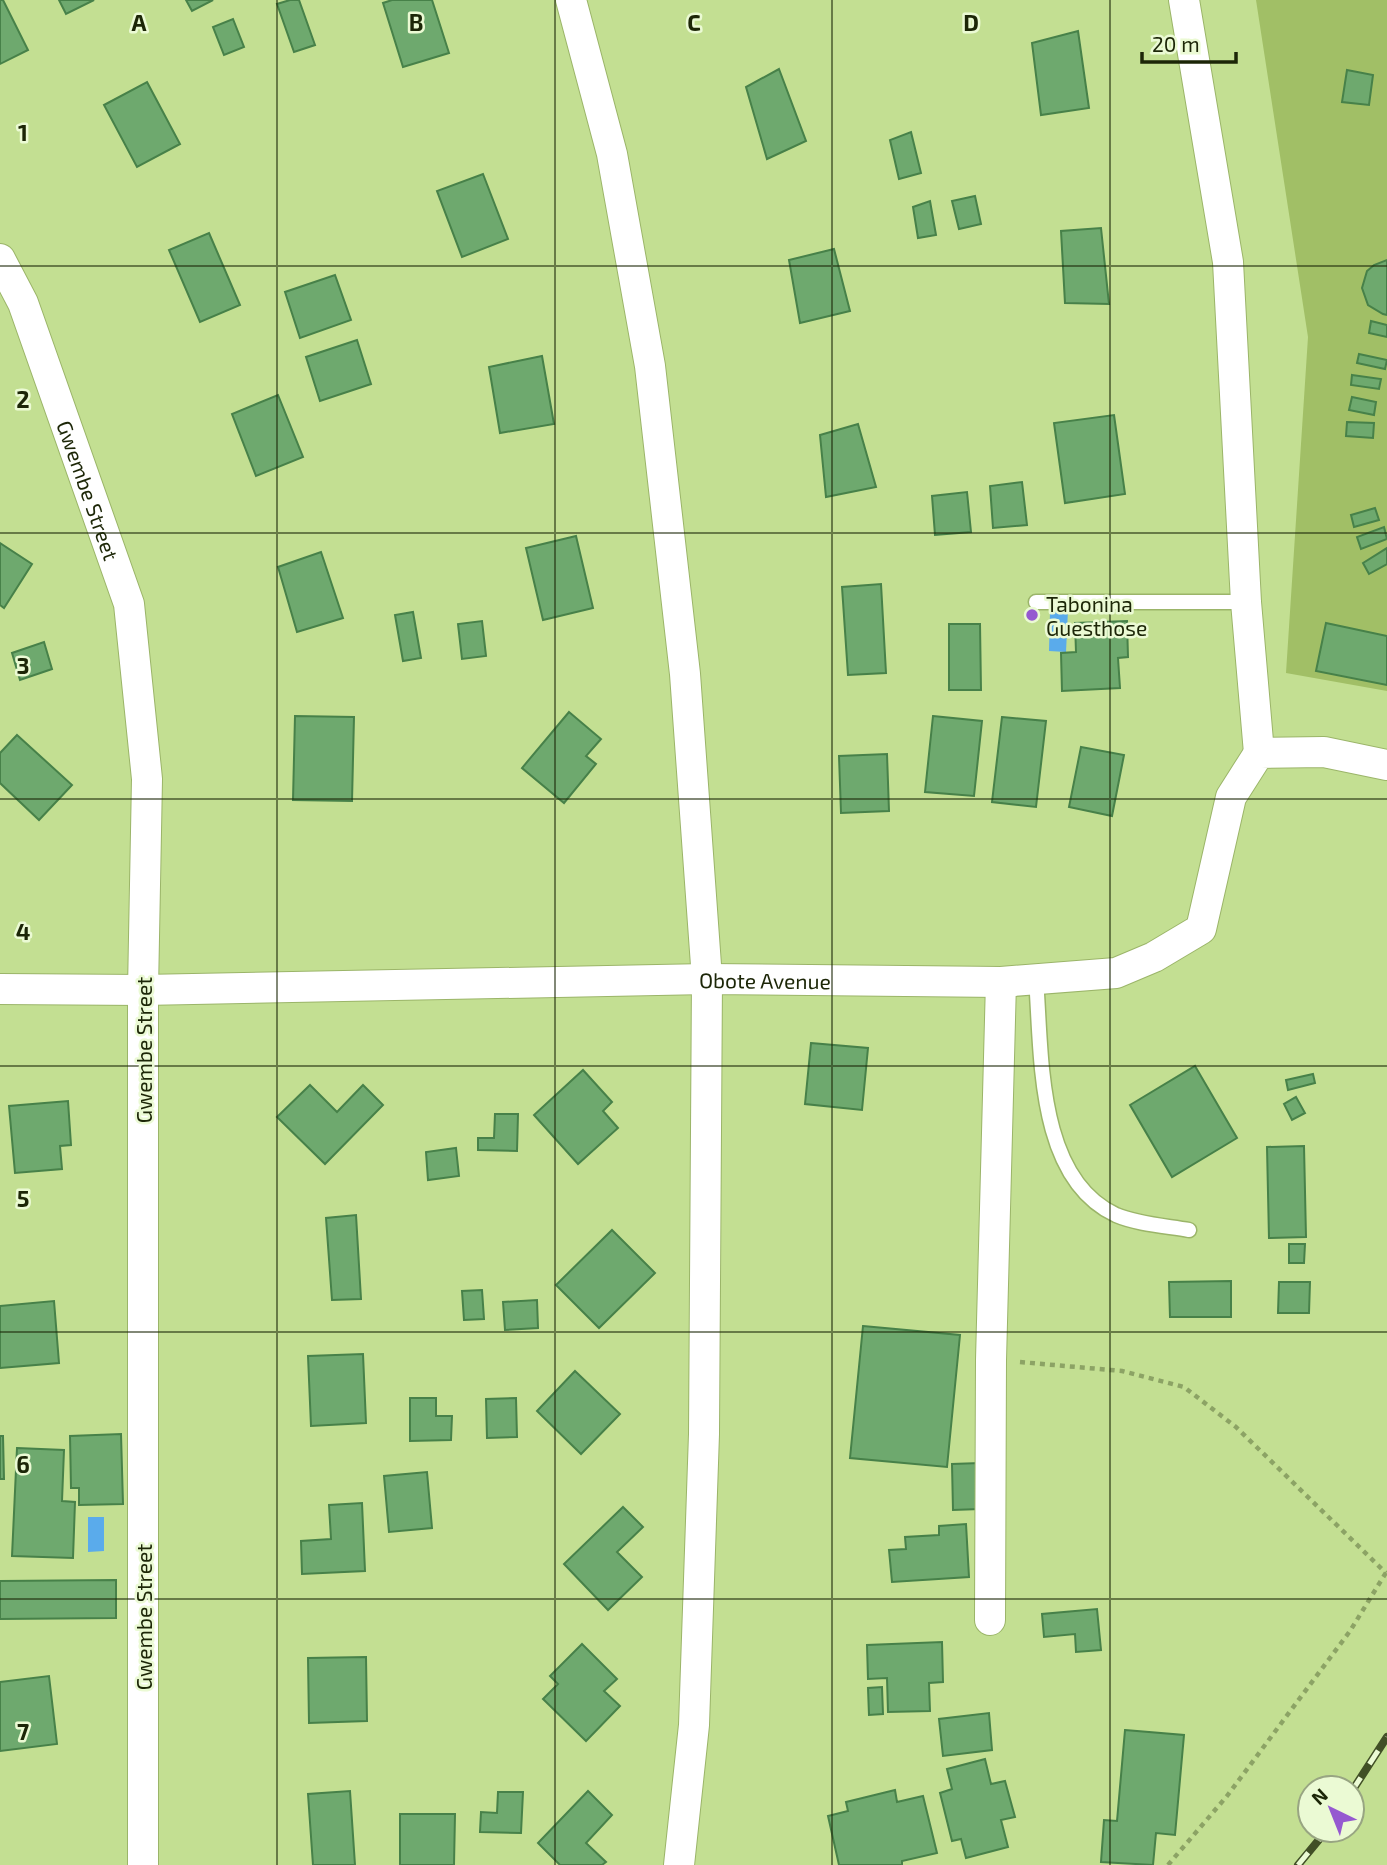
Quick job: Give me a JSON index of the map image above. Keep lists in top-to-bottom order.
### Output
{
  "streets": {
    "street": ["Gwembe Street", "Obote Avenue"]
  },
  "crossings": [
    ["Gwembe Street", "Obote Avenue"]
  ],
  "places": ["Tabonina Guesthose"],
  "scale_bar": "20 m",
  "north": "top left",
  "grid": {
    "columns": [
      "A",
      "B",
      "C",
      "D"
    ],
    "rows": [
      "1",
      "2",
      "3",
      "4",
      "5",
      "6",
      "7"
    ]
  }
}
